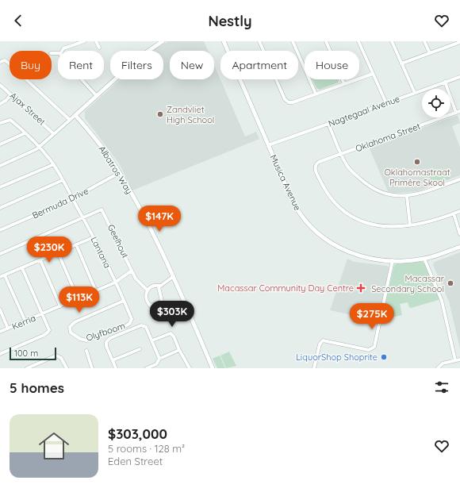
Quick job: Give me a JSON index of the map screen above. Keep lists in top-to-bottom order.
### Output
{
  "streets": {
    "street": [
      "Ajax Street",
      "Nagtegaal Avenue",
      "Oklahoma Street",
      "Albatros Way",
      "Musica Avenue",
      "Bermuda Drive",
      "Geelhout",
      "Lantana",
      "Kerria",
      "Olyfboom"
    ]
  },
  "crossings": [
    ["Nagtegaal Avenue", "Musica Avenue"],
    ["Albatros Way", "Bermuda Drive"],
    ["Bermuda Drive", "Lantana"],
    ["Geelhout", "Lantana"],
    ["Geelhout", "Kerria"],
    ["Lantana", "Kerria"],
    ["Lantana", "Olyfboom"]
  ],
  "places": {
    "other": [
      "Zandvliet High School",
      "Oklahomastraat Primêre Skool",
      "Macassar Secondary School",
      "LiquorShop Shoprite"
    ],
    "health": ["Macassar Community Day Centre"]
  },
  "scale_bar": "100 m",
  "page": {
    "header": "Nestly",
    "chip": [
      "Buy",
      "Rent",
      "Filters",
      "New",
      "Apartment",
      "House"
    ],
    "price": [
      "$147K",
      "$230K",
      "$113K",
      "$303K",
      "$275K"
    ],
    "scale": "100 m",
    "heading": "5 homes",
    "list": [
      {
        "name": "$303,000",
        "note": "5 rooms · 128 m² · Eden Street"
      }
    ]
  }
}
